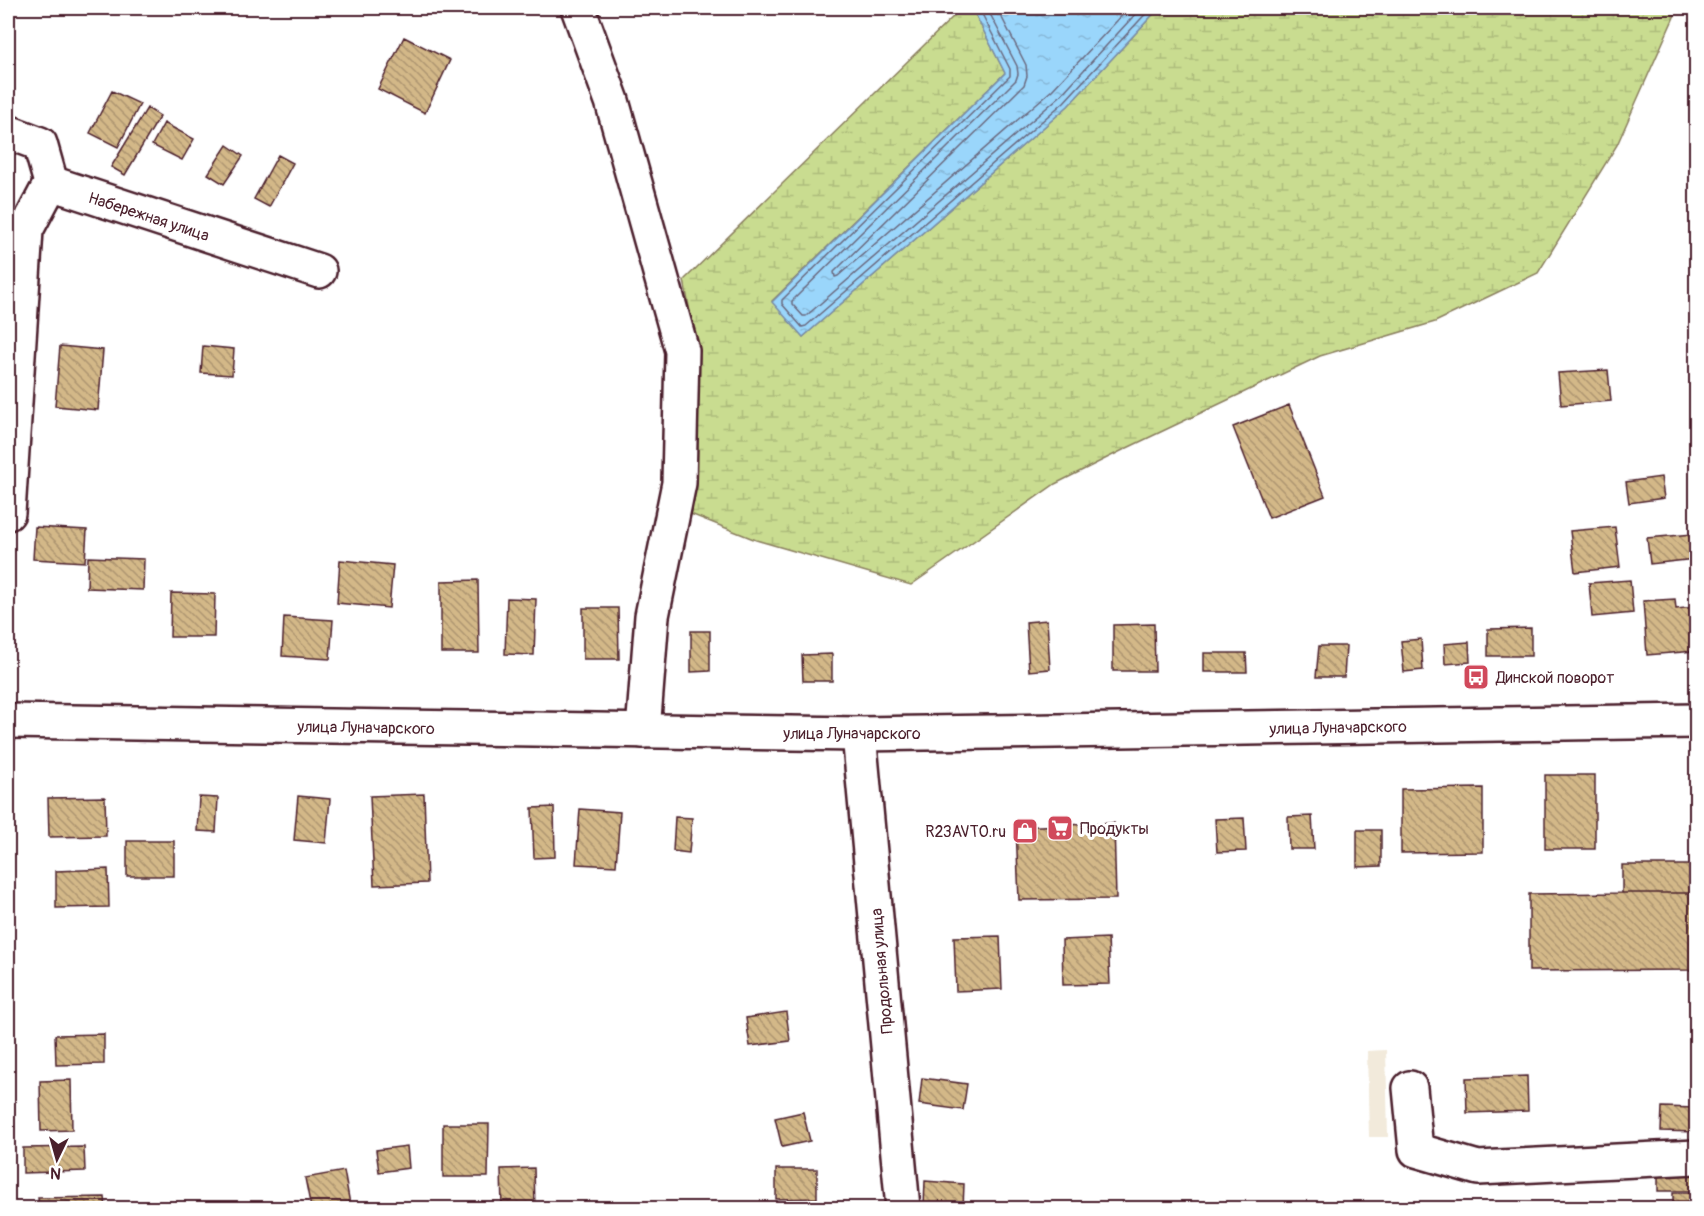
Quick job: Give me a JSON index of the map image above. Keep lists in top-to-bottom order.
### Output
{
  "streets": {
    "street": ["Набережная улица", "улица Луначарского", "Продольная улица"]
  },
  "crossings": [
    ["улица Луначарского", "Продольная улица"]
  ],
  "places": {
    "bus stop": ["Динской поворот"],
    "supermarket": ["Продукты"],
    "shop": ["R23AVTO.ru"]
  },
  "north": "bottom"
}
